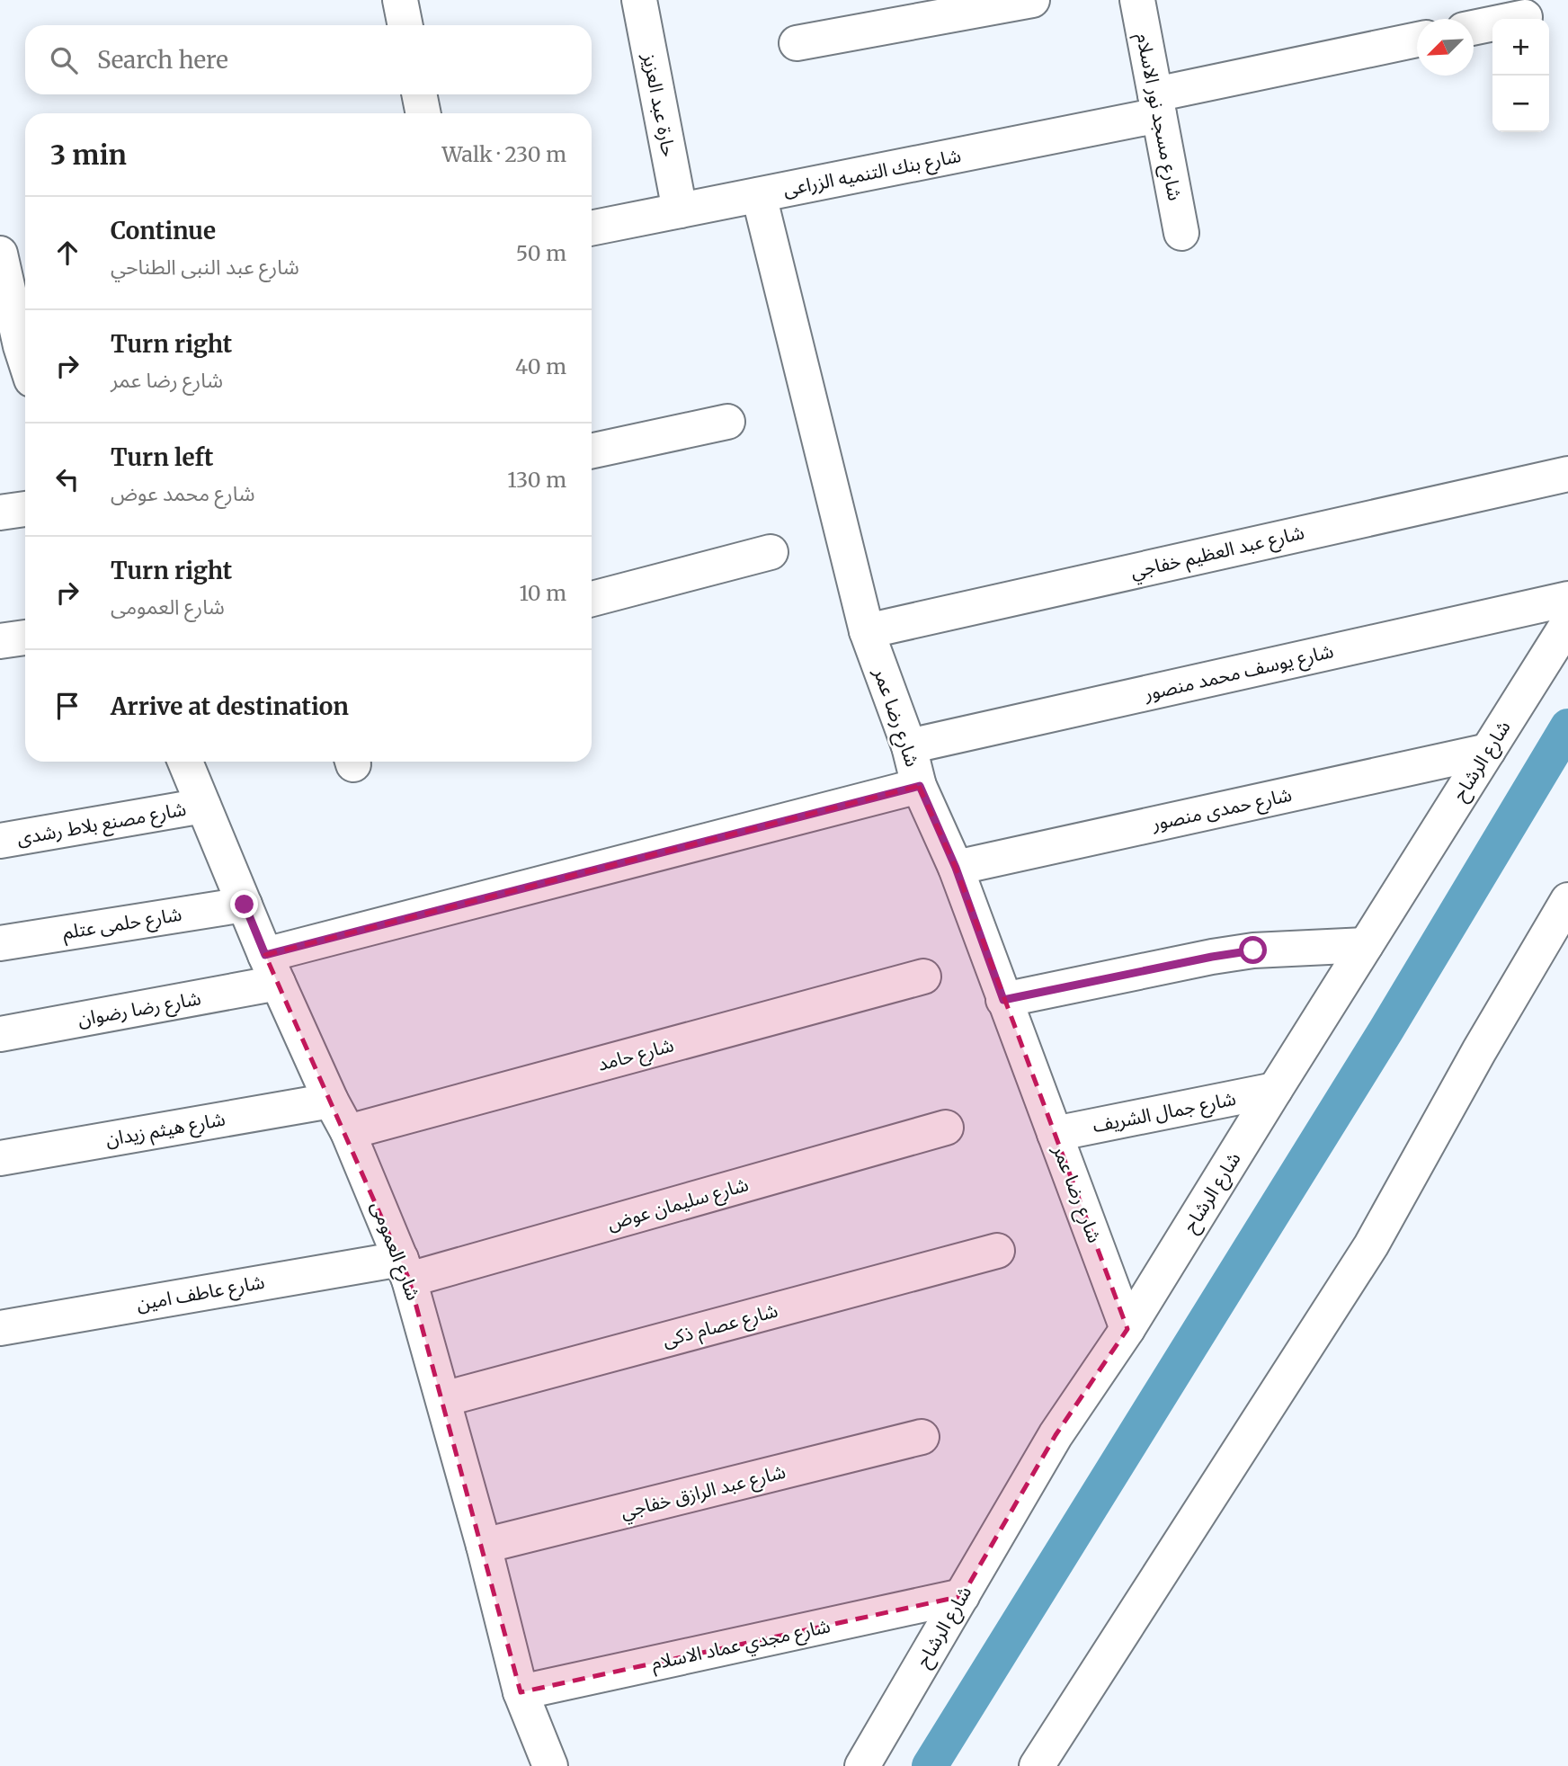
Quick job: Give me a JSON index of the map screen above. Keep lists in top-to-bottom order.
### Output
{
  "streets": {
    "street": [
      "حارة عبد العزيز",
      "شارع مسجد نور الاسلام",
      "شارع بنك التنميه الزراعى",
      "شارع عبد العظيم خفاجي",
      "شارع يوسف محمد منصور",
      "شارع رضا عمر",
      "شارع الرشاح",
      "شارع حمدى منصور",
      "شارع مصنع بلاط رشدى",
      "شارع حلمى عتلم",
      "شارع رضا رضوان",
      "شارع حامد",
      "شارع جمال الشريف",
      "شارع هيثم زيدان",
      "شارع سليمان عوض",
      "شارع العمومى",
      "شارع عاطف امين",
      "شارع عصام ذكى",
      "شارع عبد الرازق خفاجي",
      "شارع مجدي عماد الاسلام"
    ]
  },
  "crossings": [
    ["حارة عبد العزيز", "شارع بنك التنميه الزراعى"],
    ["شارع مسجد نور الاسلام", "شارع بنك التنميه الزراعى"],
    ["شارع بنك التنميه الزراعى", "شارع رضا عمر"],
    ["شارع عبد العظيم خفاجي", "شارع رضا عمر"],
    ["شارع يوسف محمد منصور", "شارع رضا عمر"],
    ["شارع رضا عمر", "شارع الرشاح"],
    ["شارع رضا عمر", "شارع حمدى منصور"],
    ["شارع رضا عمر", "شارع رضا رضوان"],
    ["شارع رضا عمر", "شارع جمال الشريف"],
    ["شارع الرشاح", "شارع حمدى منصور"],
    ["شارع الرشاح", "شارع جمال الشريف"],
    ["شارع الرشاح", "شارع مجدي عماد الاسلام"],
    ["شارع مصنع بلاط رشدى", "شارع العمومى"],
    ["شارع حلمى عتلم", "شارع العمومى"],
    ["شارع رضا رضوان", "شارع العمومى"],
    ["شارع حامد", "شارع العمومى"],
    ["شارع هيثم زيدان", "شارع العمومى"],
    ["شارع سليمان عوض", "شارع العمومى"],
    ["شارع سليمان عوض", "شارع عاطف امين"],
    ["شارع العمومى", "شارع عاطف امين"],
    ["شارع العمومى", "شارع عصام ذكى"],
    ["شارع العمومى", "شارع عبد الرازق خفاجي"],
    ["شارع العمومى", "شارع مجدي عماد الاسلام"]
  ],
  "north": "bottom left",
  "page": {
    "map_buttons": ["+", "−"],
    "search": "Search here",
    "heading": ["3 min", "Walk · 230 m"],
    "list": [
      ["Continue", "شارع عبد النبى الطناحي", "50 m"],
      ["Turn right", "شارع رضا عمر", "40 m"],
      ["Turn left", "شارع محمد عوض", "130 m"],
      ["Turn right", "شارع العمومى", "10 m"],
      "Arrive at destination"
    ]
  }
}
